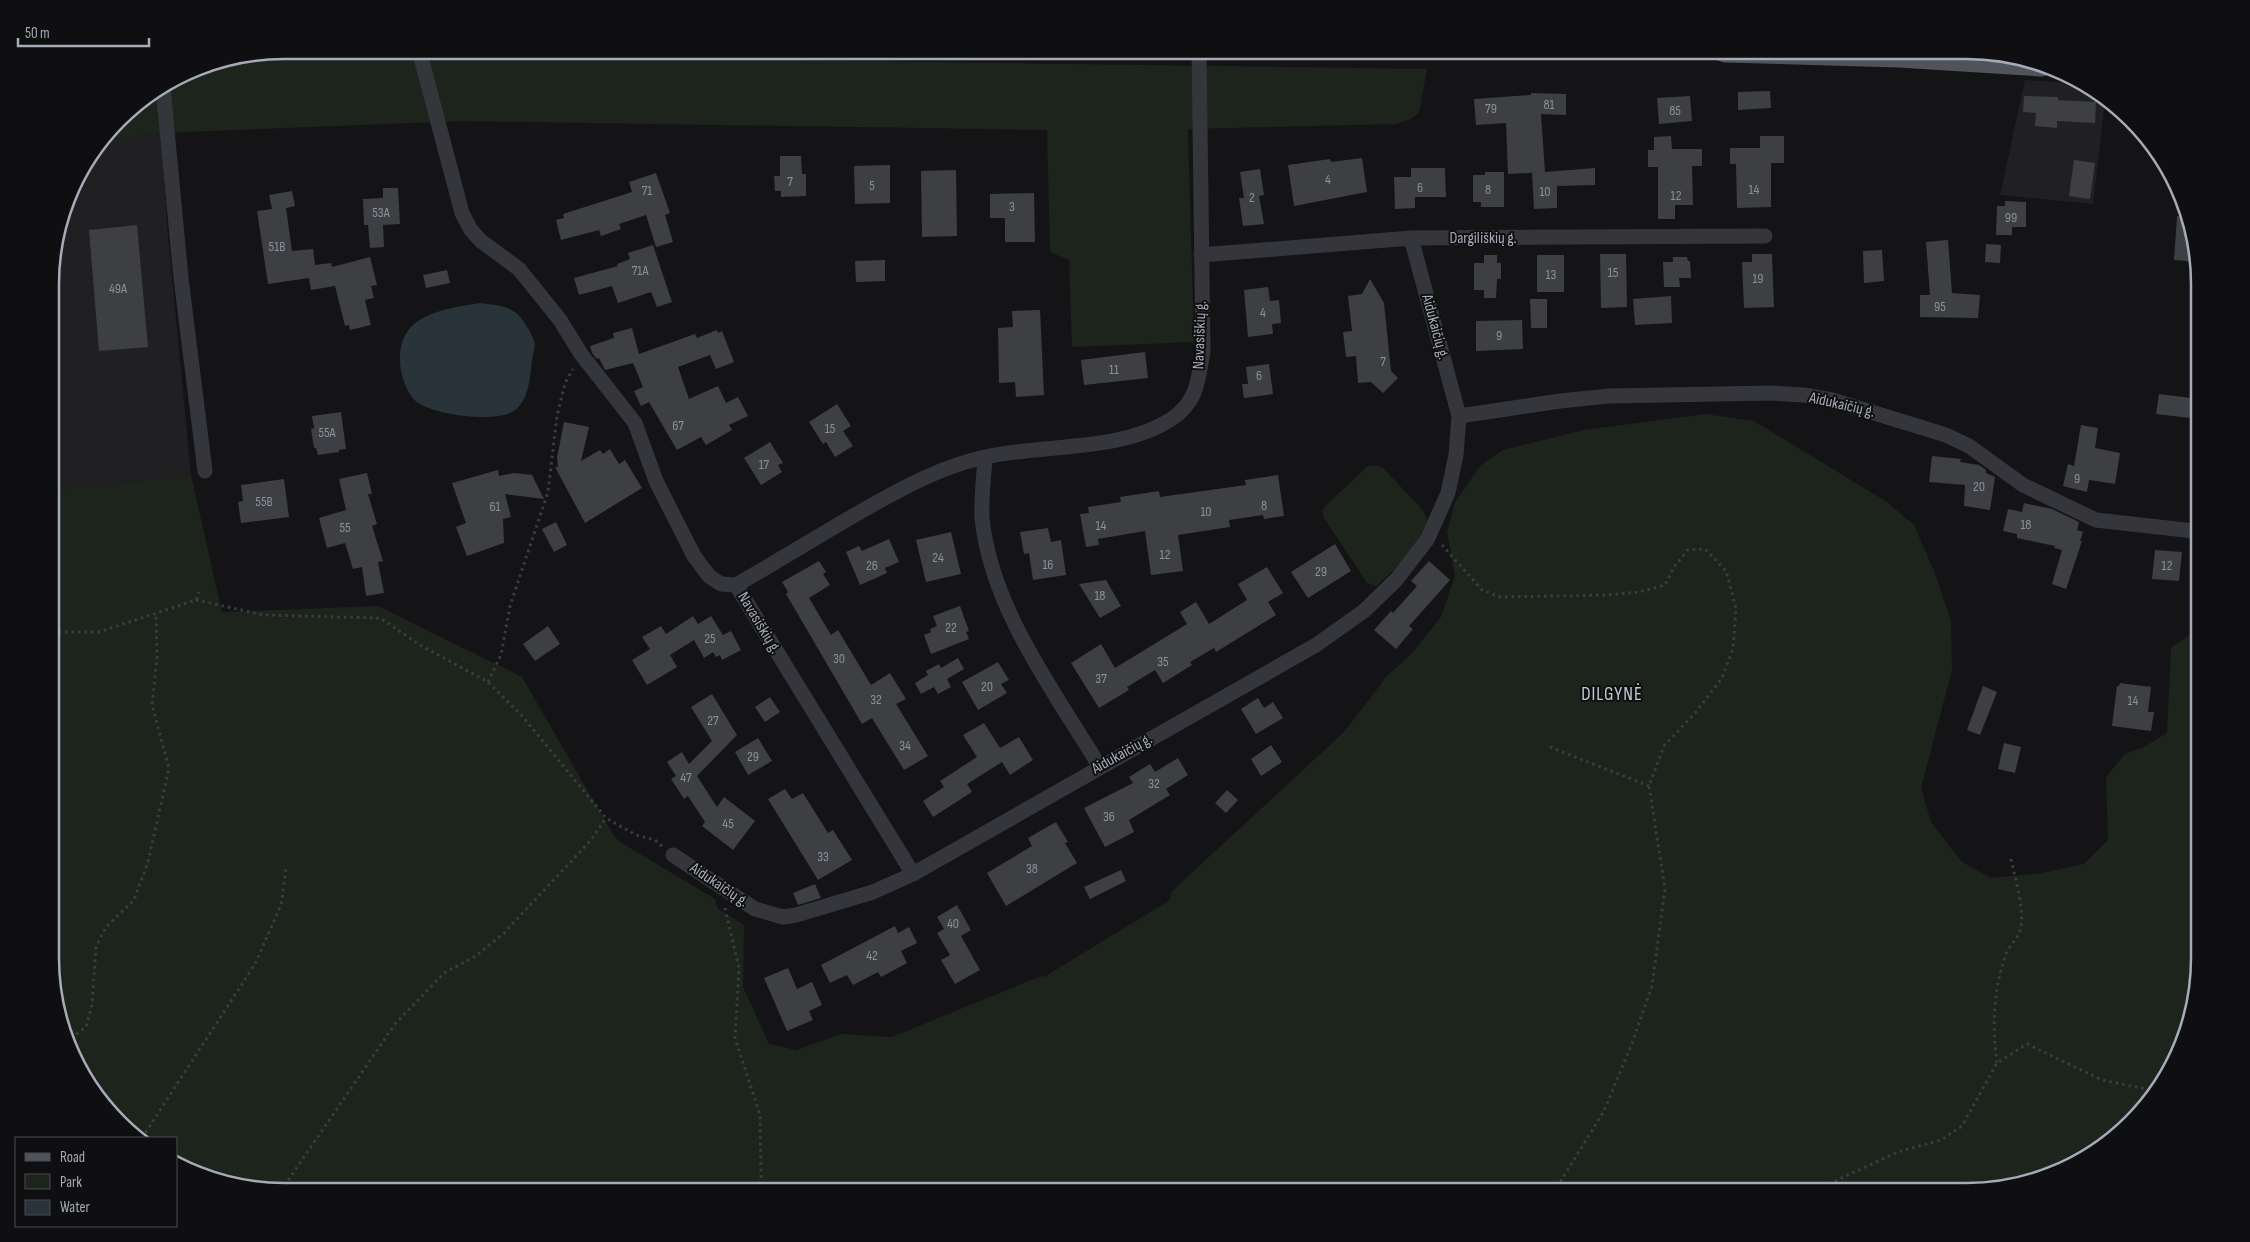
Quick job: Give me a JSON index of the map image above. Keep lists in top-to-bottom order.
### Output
{
  "streets": {
    "street": ["Dargiliškių g.", "Aidukaičių g.", "Navasiškių g."]
  },
  "crossings": [
    ["Dargiliškių g.", "Aidukaičių g."],
    ["Dargiliškių g.", "Navasiškių g."],
    ["Aidukaičių g.", "Navasiškių g."]
  ],
  "districts": ["DILGYNĖ"],
  "house_numbers": [
    "81",
    "79",
    "85",
    "4",
    "7",
    "5",
    "6",
    "8",
    "14",
    "71",
    "10",
    "12",
    "2",
    "3",
    "53A",
    "99",
    "51B",
    "71A",
    "15",
    "13",
    "19",
    "49A",
    "95",
    "4",
    "9",
    "7",
    "11",
    "6",
    "67",
    "15",
    "55A",
    "17",
    "9",
    "20",
    "55B",
    "8",
    "61",
    "10",
    "18",
    "14",
    "55",
    "12",
    "24",
    "16",
    "26",
    "12",
    "29",
    "18",
    "22",
    "25",
    "30",
    "35",
    "37",
    "20",
    "32",
    "14",
    "27",
    "34",
    "29",
    "47",
    "32",
    "36",
    "45",
    "33",
    "38",
    "40",
    "42"
  ],
  "legend": ["Road", "Park", "Water"],
  "scale_bar": "50 m"
}
